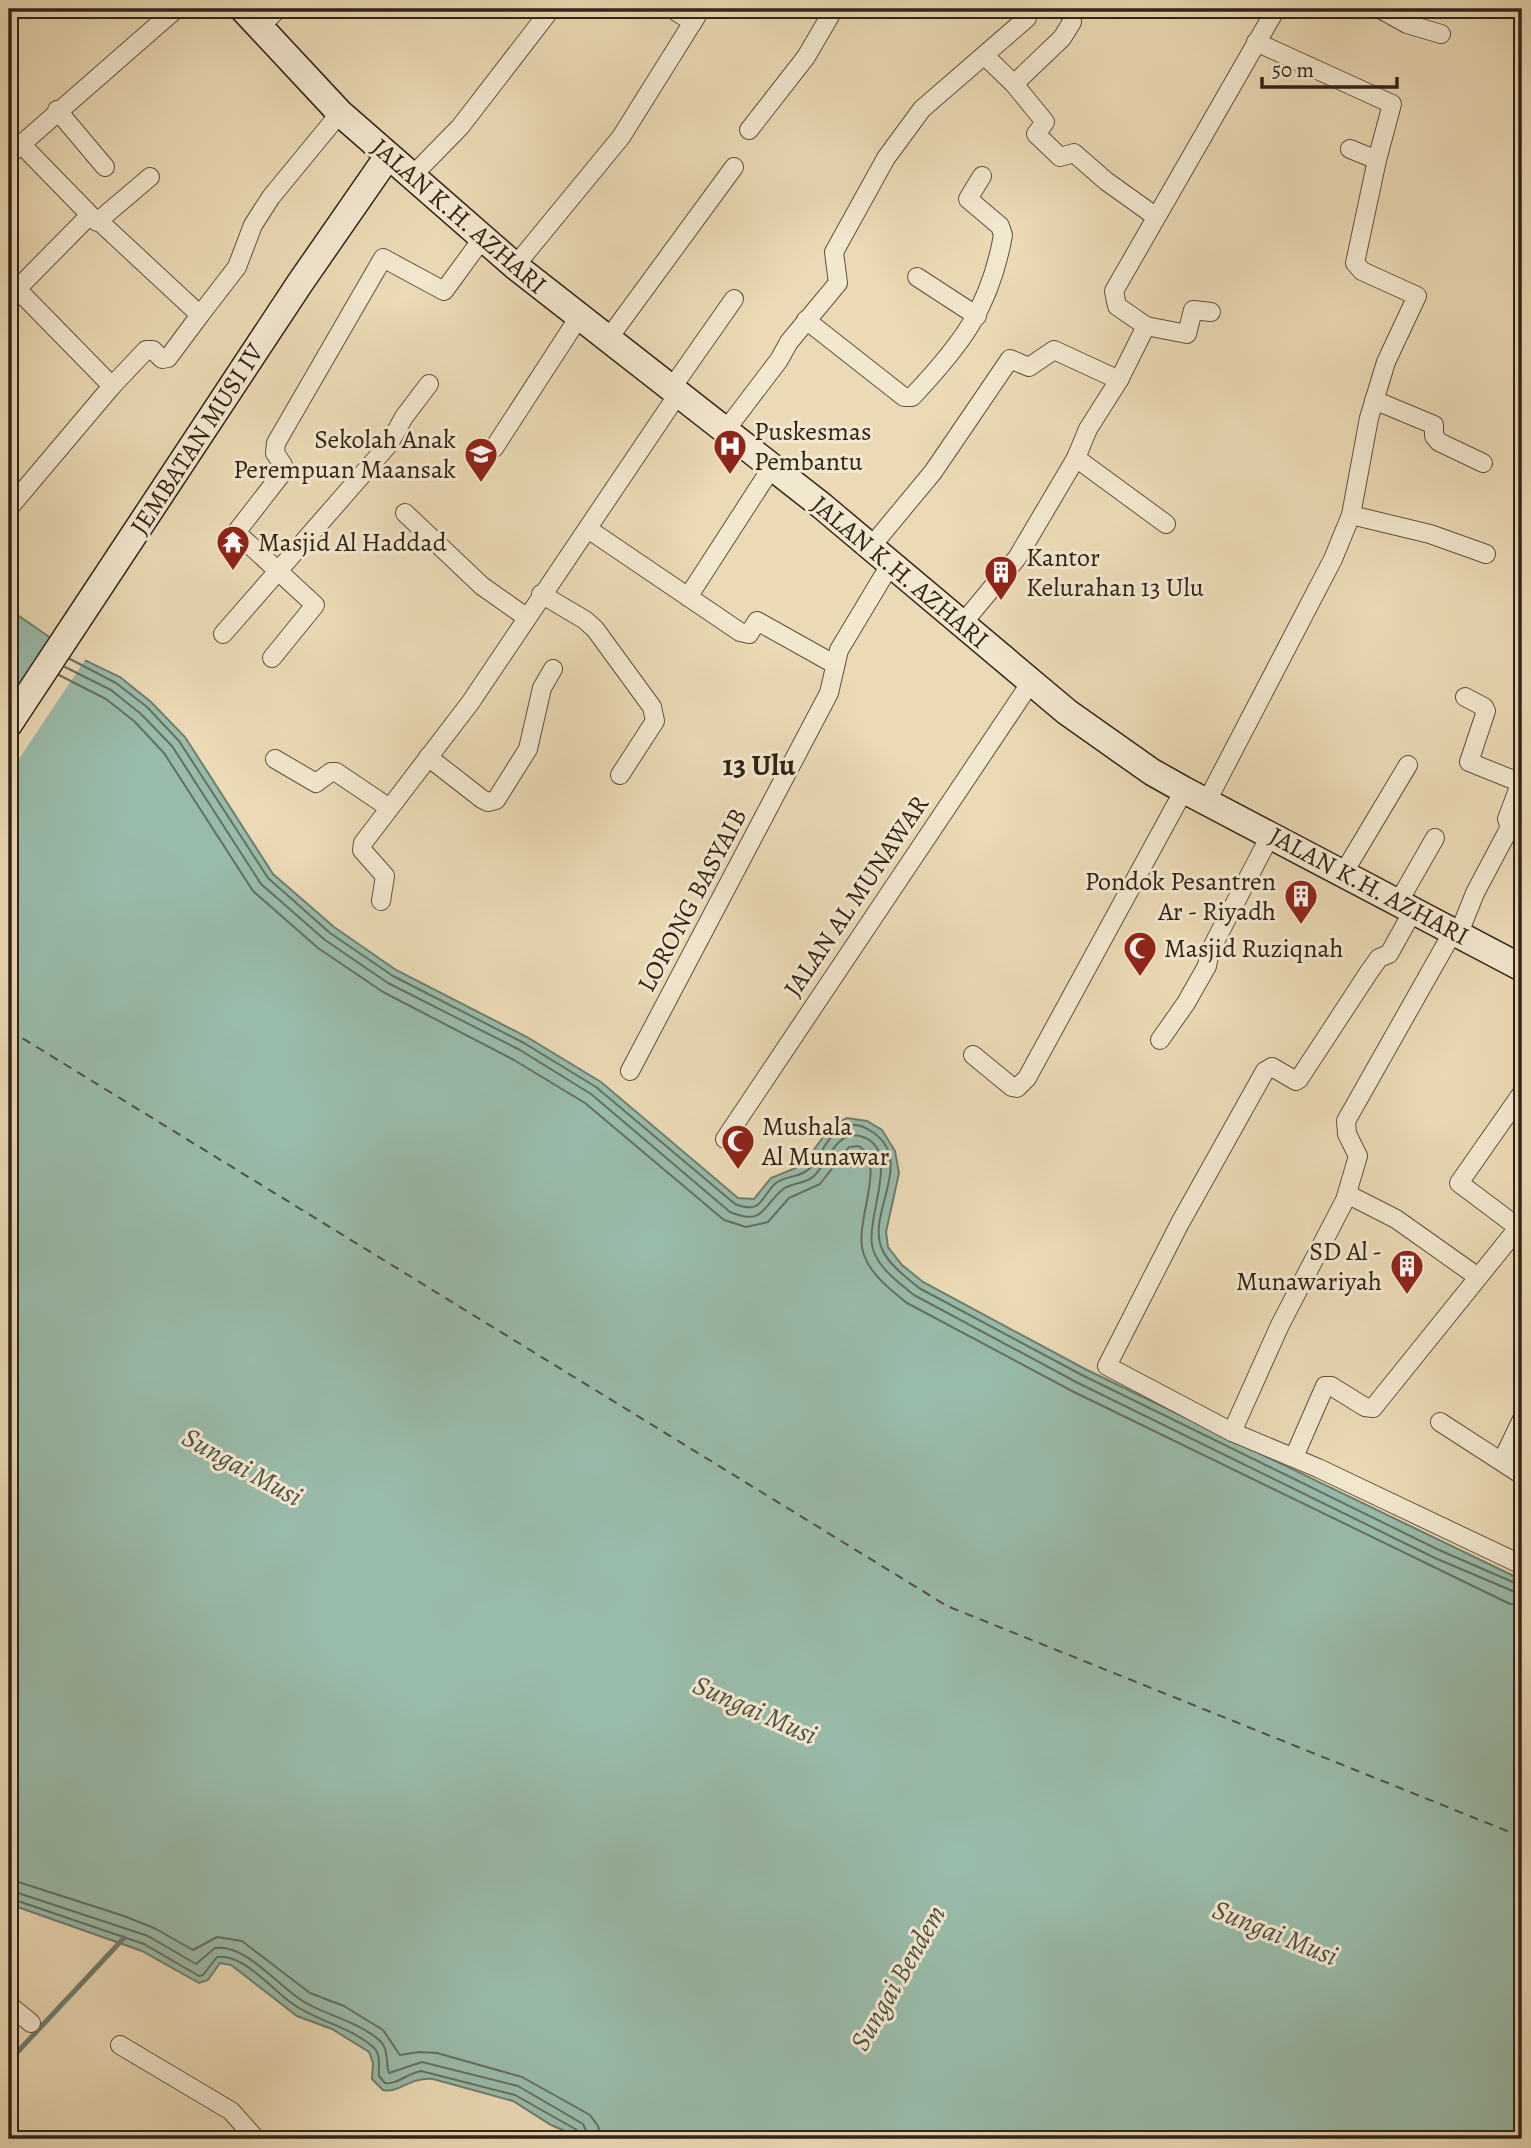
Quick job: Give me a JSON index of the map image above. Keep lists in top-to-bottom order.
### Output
{
  "streets": {
    "street": [
      "JALAN K.H. AZHARI",
      "JEMBATAN MUSI IV",
      "JALAN AL MUNAWAR",
      "LORONG BASYAIB"
    ]
  },
  "crossings": [
    ["JALAN K.H. AZHARI", "JEMBATAN MUSI IV"],
    ["JALAN K.H. AZHARI", "JALAN AL MUNAWAR"],
    ["JALAN K.H. AZHARI", "LORONG BASYAIB"]
  ],
  "districts": ["13 Ulu"],
  "water": ["Sungai Musi", "Sungai Bendem"],
  "places": {
    "hospital": ["Puskesmas Pembantu"],
    "school or university": ["Sekolah Anak Perempuan Maansak"],
    "temple": ["Masjid Al Haddad"],
    "building": ["Kantor Kelurahan 13 Ulu", "Pondok Pesantren Ar - Riyadh", "SD Al - Munawariyah"],
    "mosque": ["Masjid Ruziqnah", "Mushala Al Munawar"]
  },
  "scale_bar": "50 m"
}
